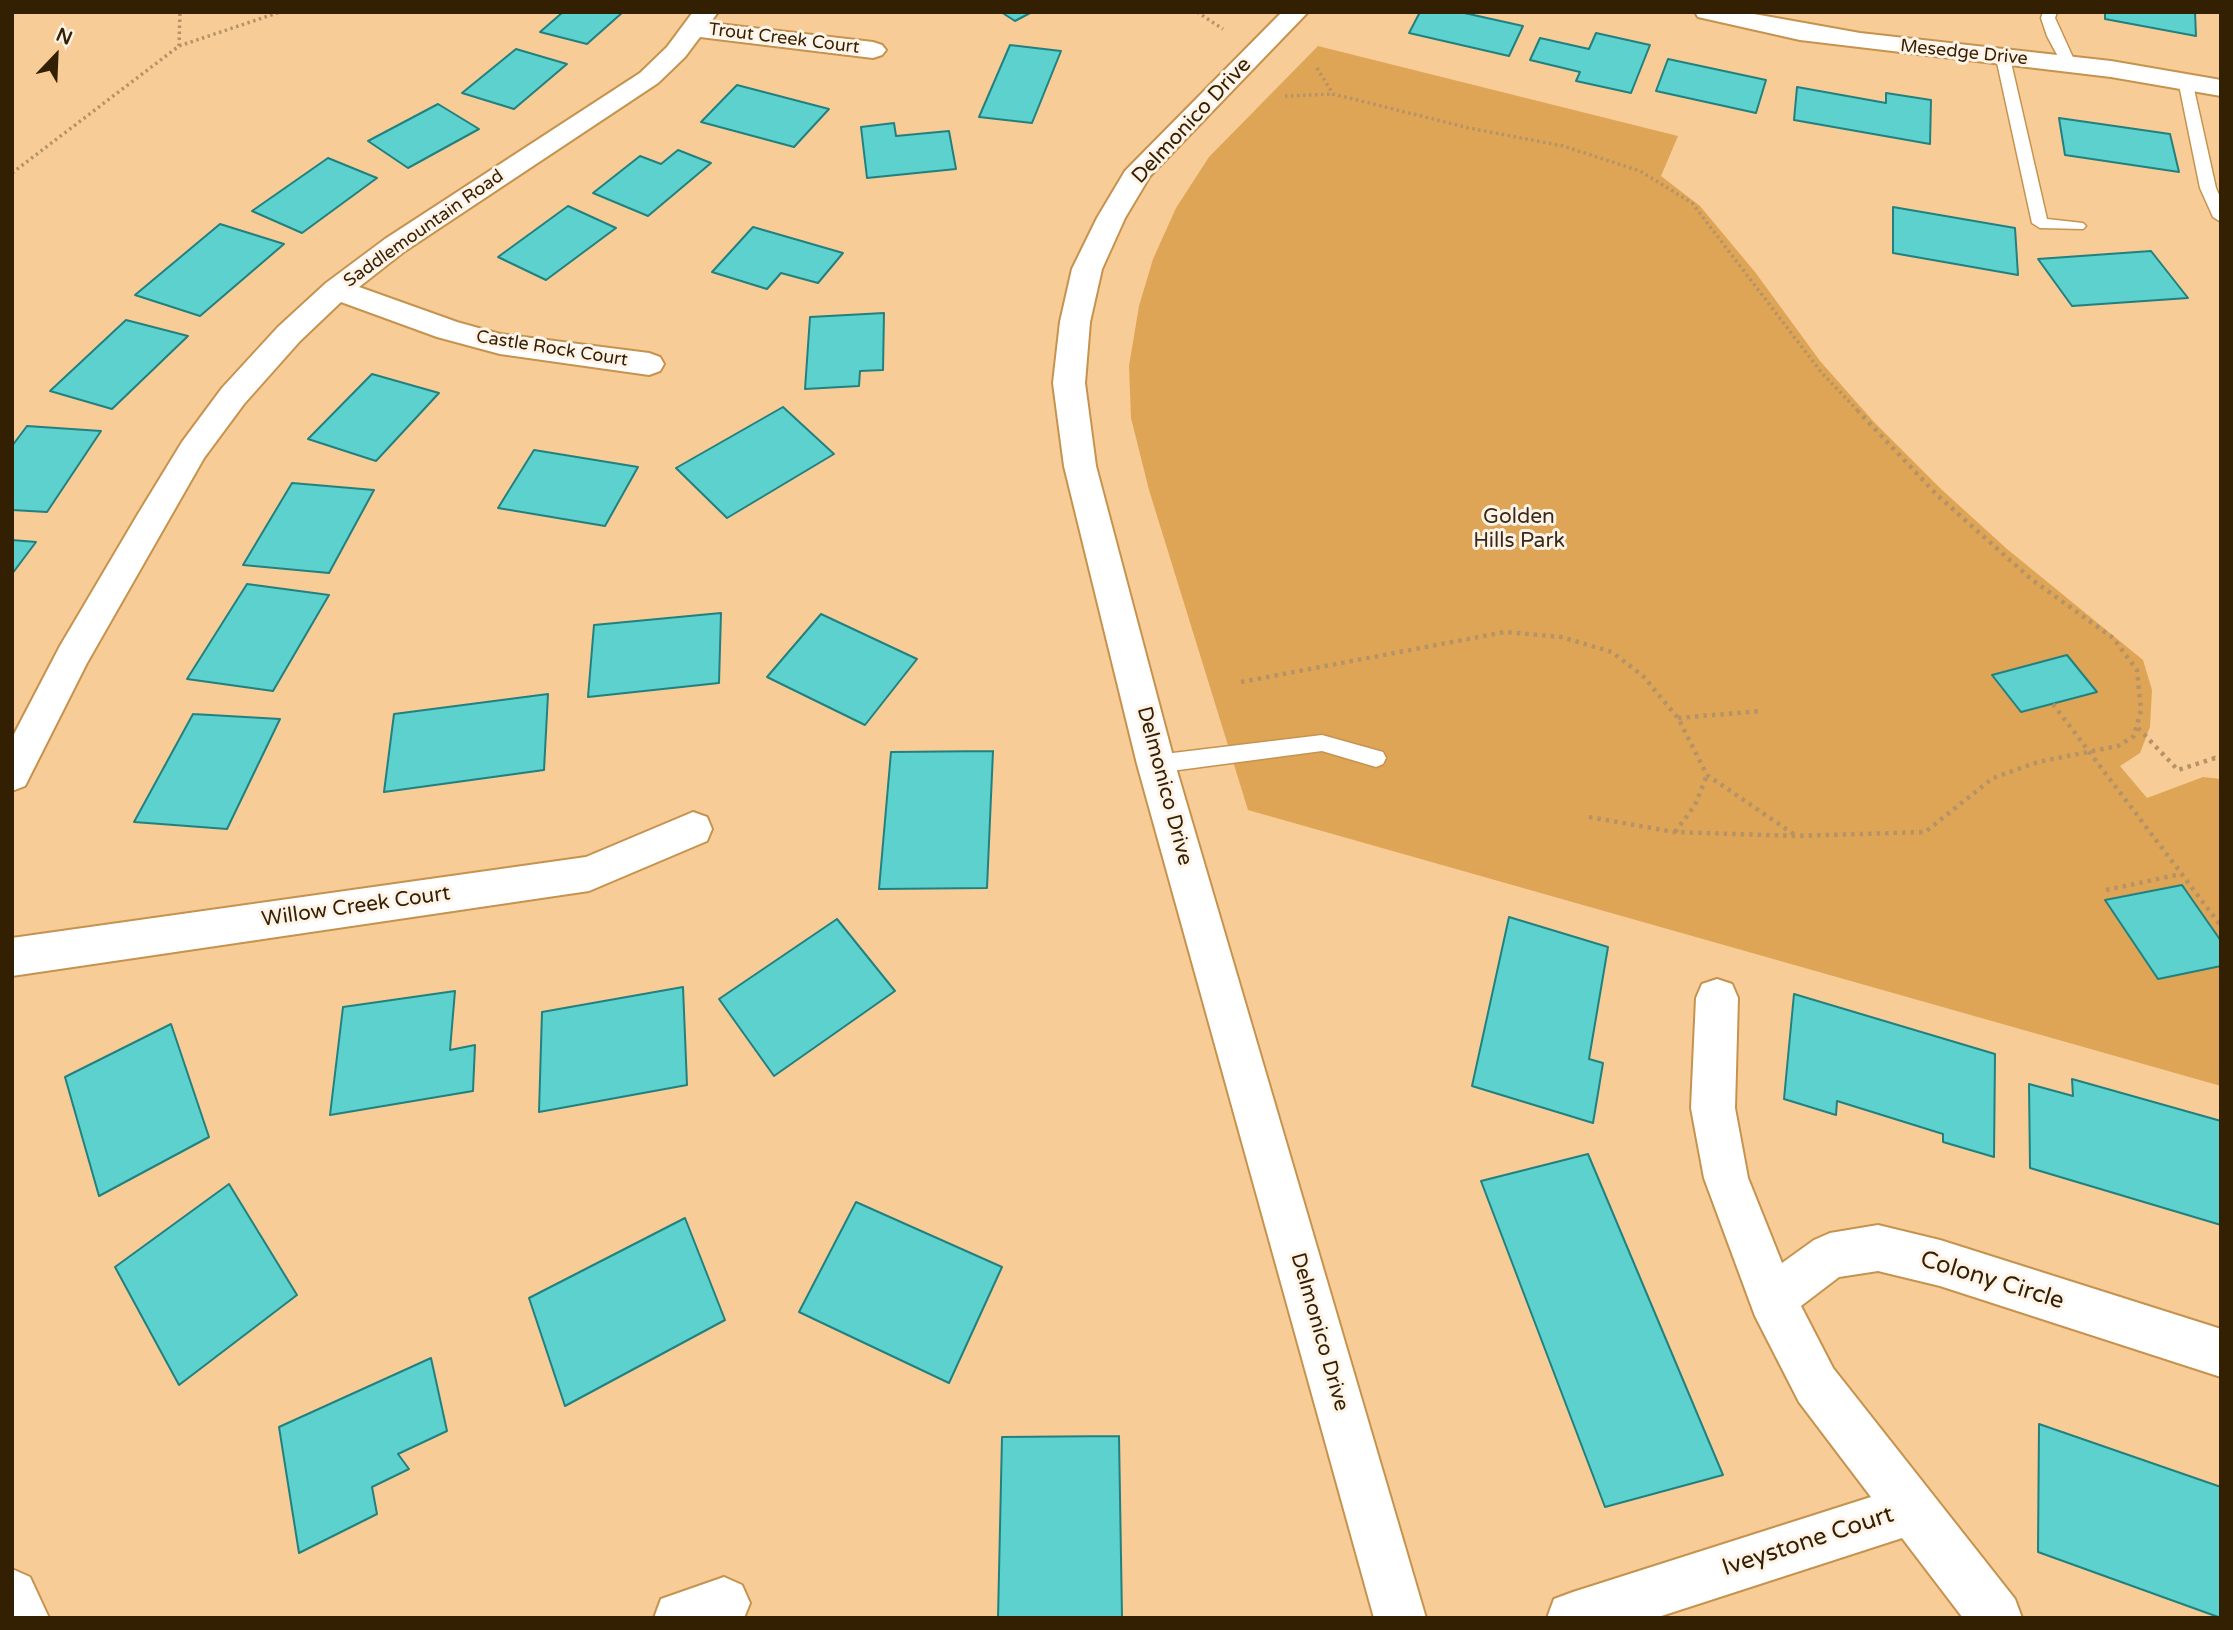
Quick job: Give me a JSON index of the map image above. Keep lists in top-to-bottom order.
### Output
{
  "streets": {
    "street": [
      "Trout Creek Court",
      "Mesedge Drive",
      "Delmonico Drive",
      "Saddlemountain Road",
      "Castle Rock Court",
      "Willow Creek Court",
      "Colony Circle",
      "Iveystone Court"
    ]
  },
  "crossings": [
    ["Trout Creek Court", "Saddlemountain Road"],
    ["Saddlemountain Road", "Castle Rock Court"]
  ],
  "parks": ["Golden Hills Park"],
  "north": "top right"
}
